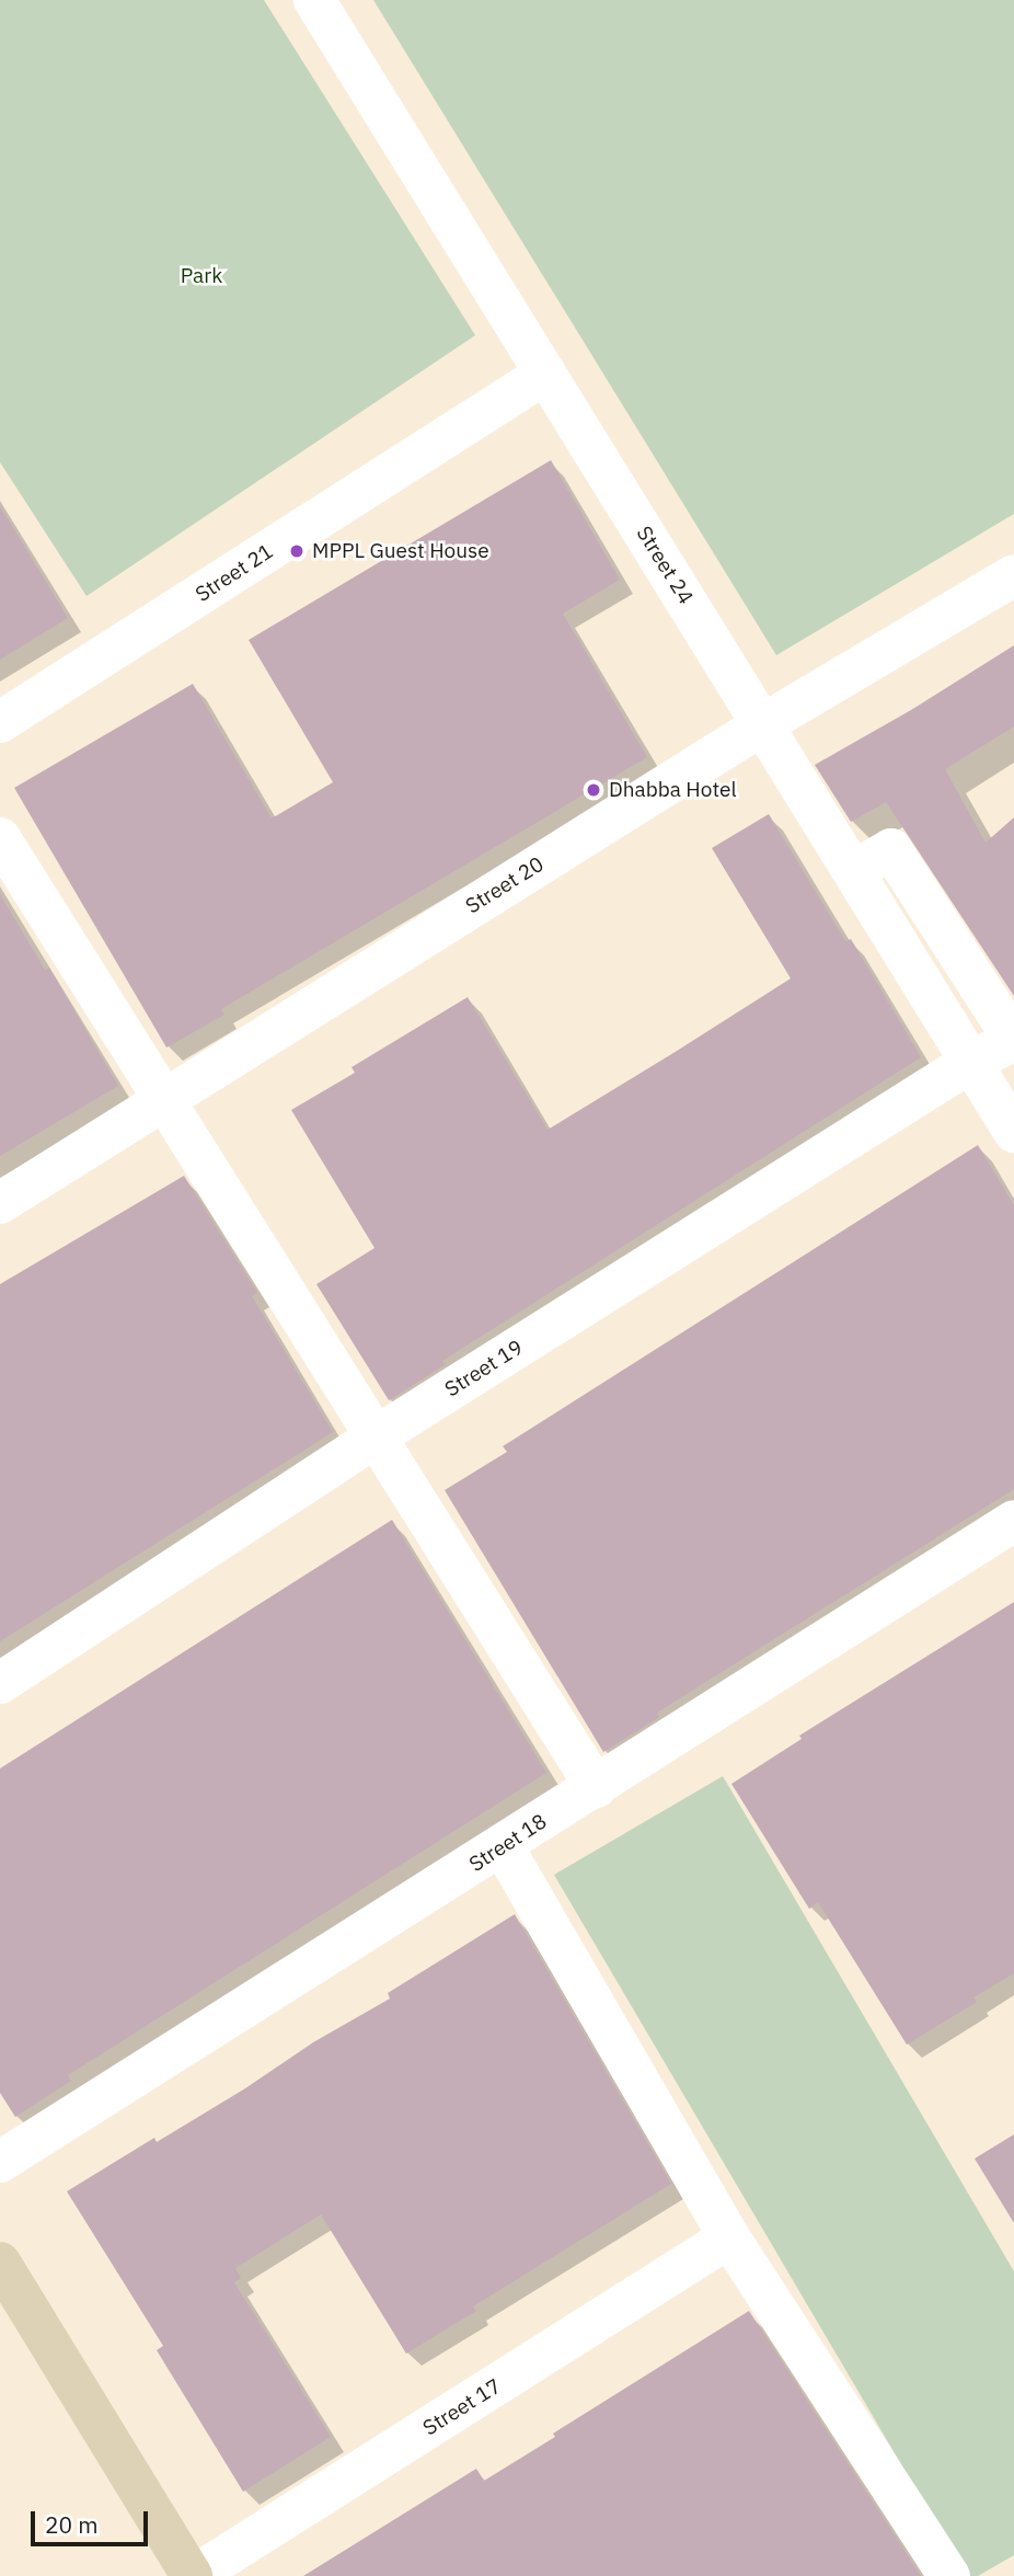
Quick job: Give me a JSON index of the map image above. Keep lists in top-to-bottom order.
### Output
{
  "streets": {
    "street": [
      "Street 24",
      "Street 21",
      "Street 20",
      "Street 19",
      "Street 18",
      "Street 17"
    ]
  },
  "crossings": [
    ["Street 24", "Street 21"],
    ["Street 24", "Street 20"],
    ["Street 24", "Street 19"]
  ],
  "parks": ["Park"],
  "places": ["MPPL Guest House", "Dhabba Hotel"],
  "scale_bar": "20 m"
}
